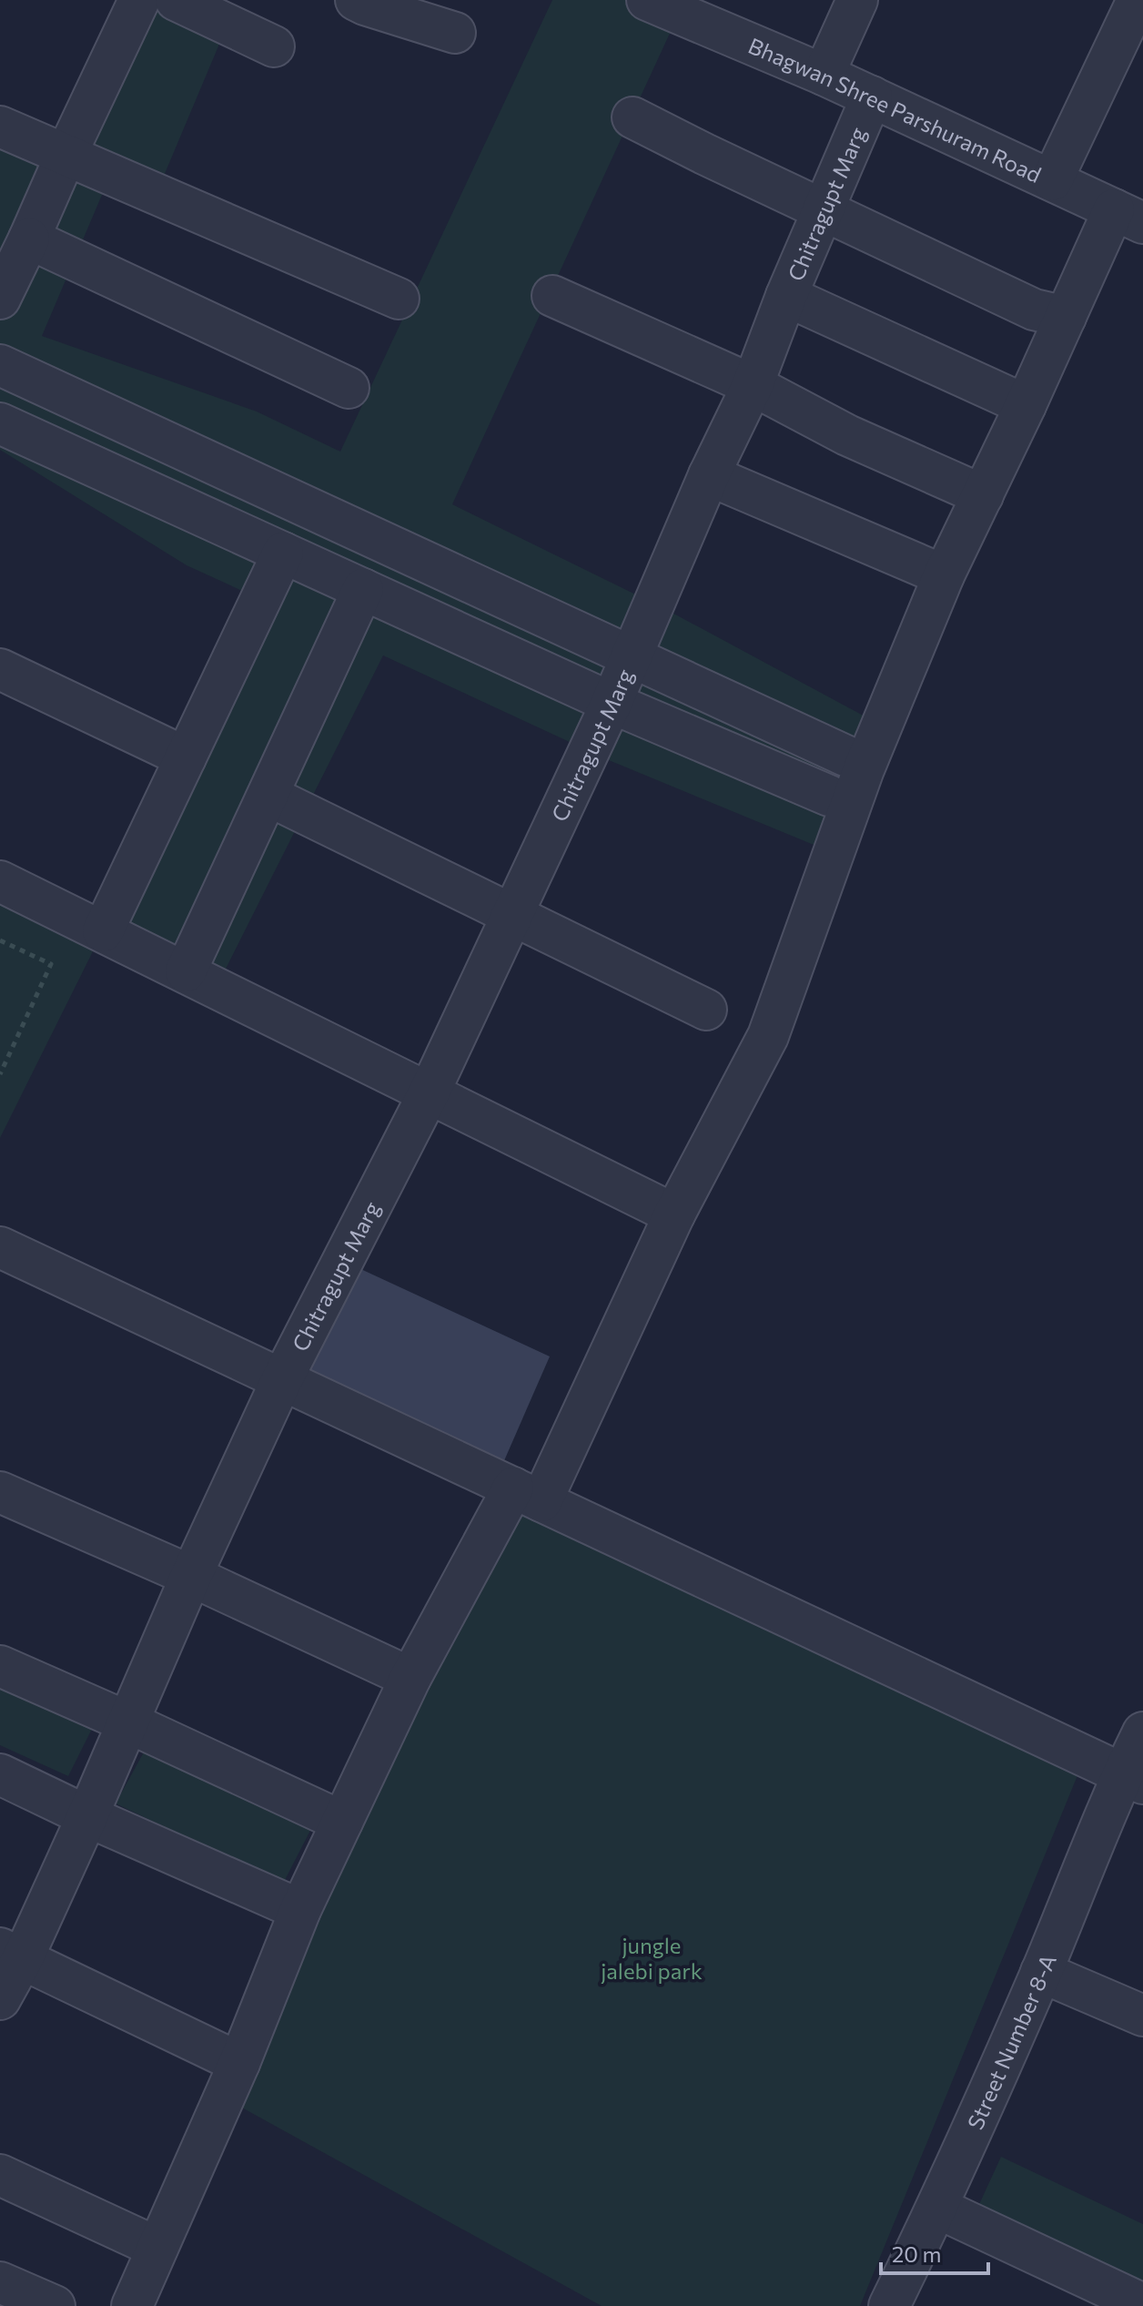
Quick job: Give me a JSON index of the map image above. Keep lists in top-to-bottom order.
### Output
{
  "streets": {
    "street": ["Bhagwan Shree Parshuram Road", "Chitragupt Marg", "Street Number 8-A"]
  },
  "crossings": [
    ["Bhagwan Shree Parshuram Road", "Chitragupt Marg"]
  ],
  "parks": ["jungle jalebi park"],
  "scale_bar": "20 m"
}
